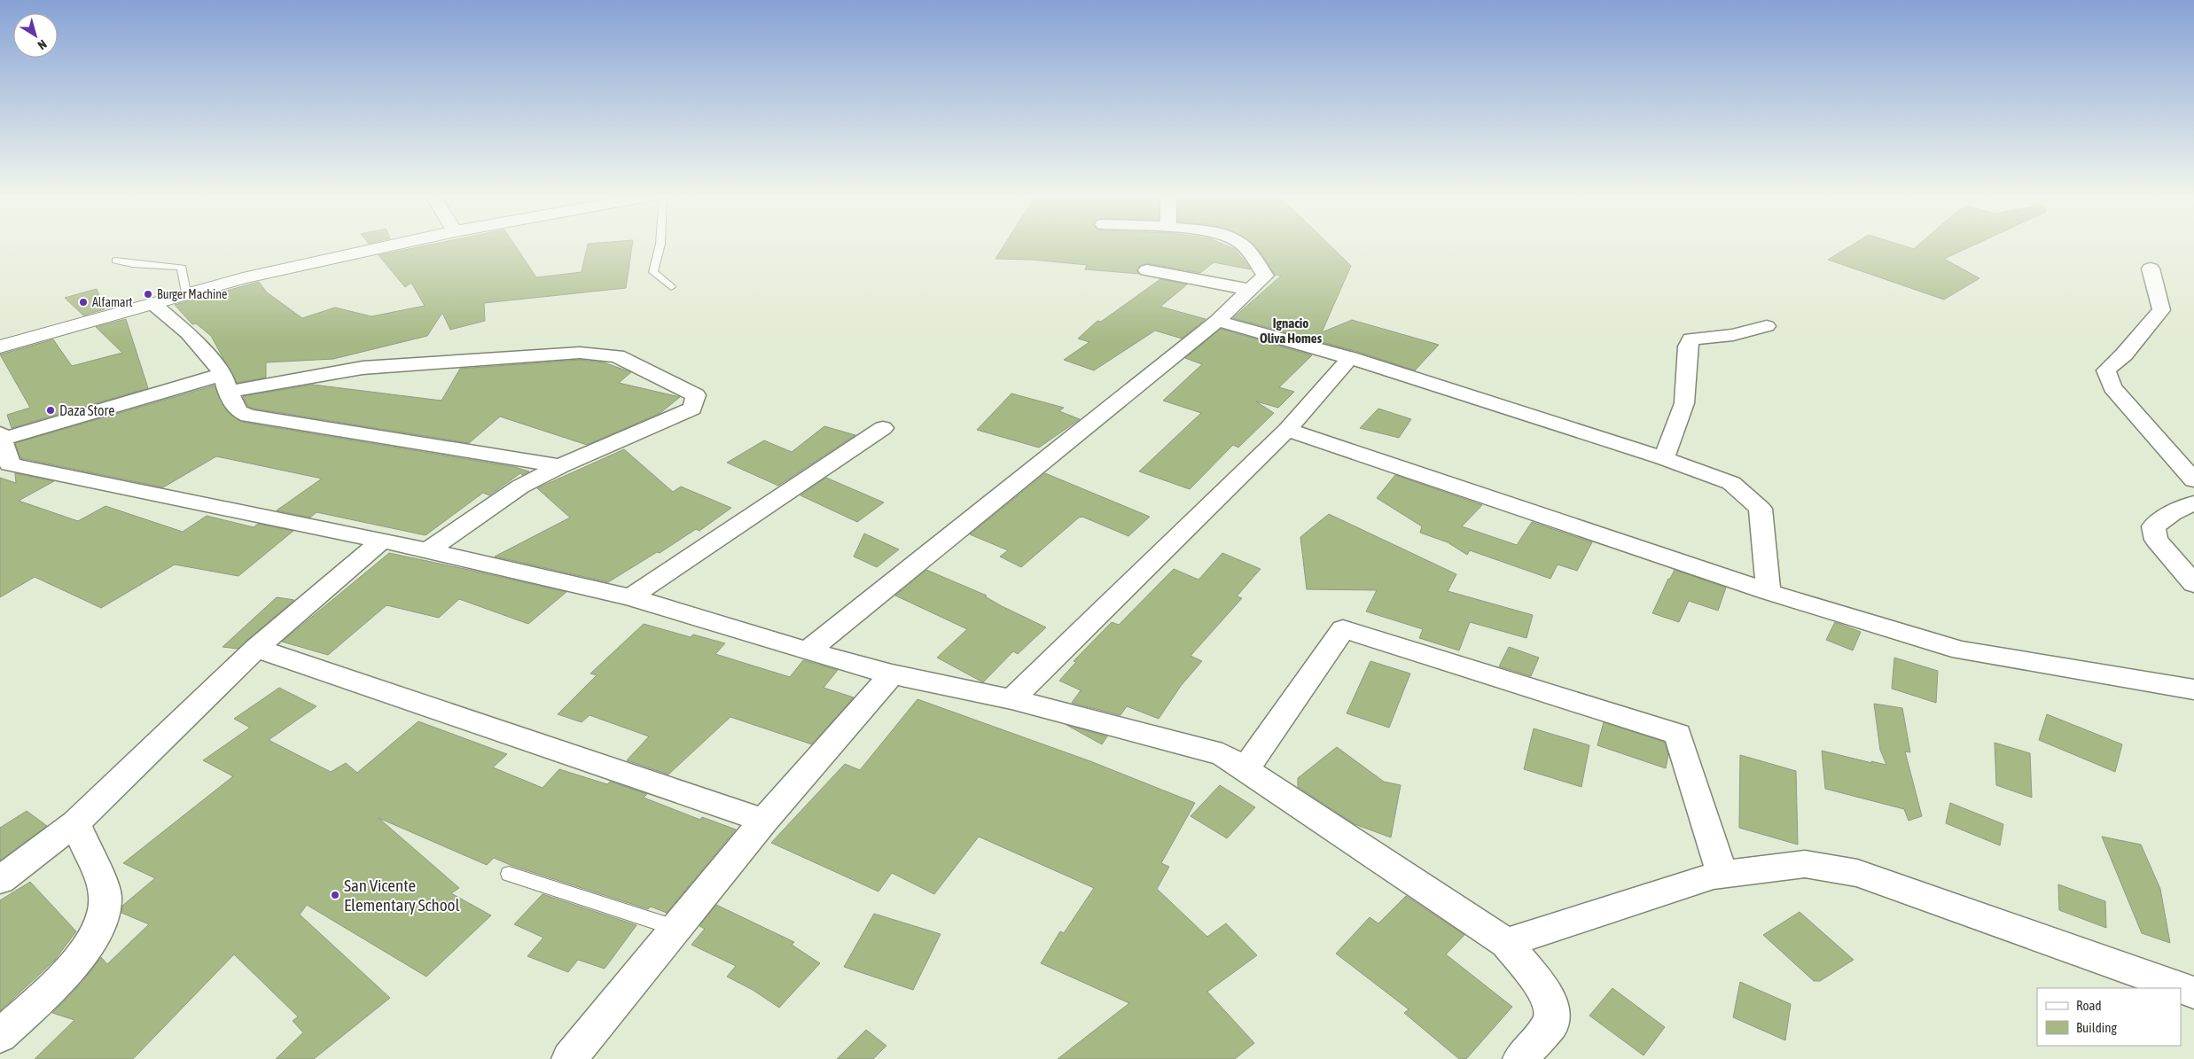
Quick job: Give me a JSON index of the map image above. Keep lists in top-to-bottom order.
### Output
{
  "districts": ["Ignacio Oliva Homes"],
  "places": [
    "Burger Machine",
    "Alfamart",
    "Daza Store",
    "San Vicente Elementary School"
  ],
  "legend": ["Road", "Building"],
  "north": "bottom right"
}
